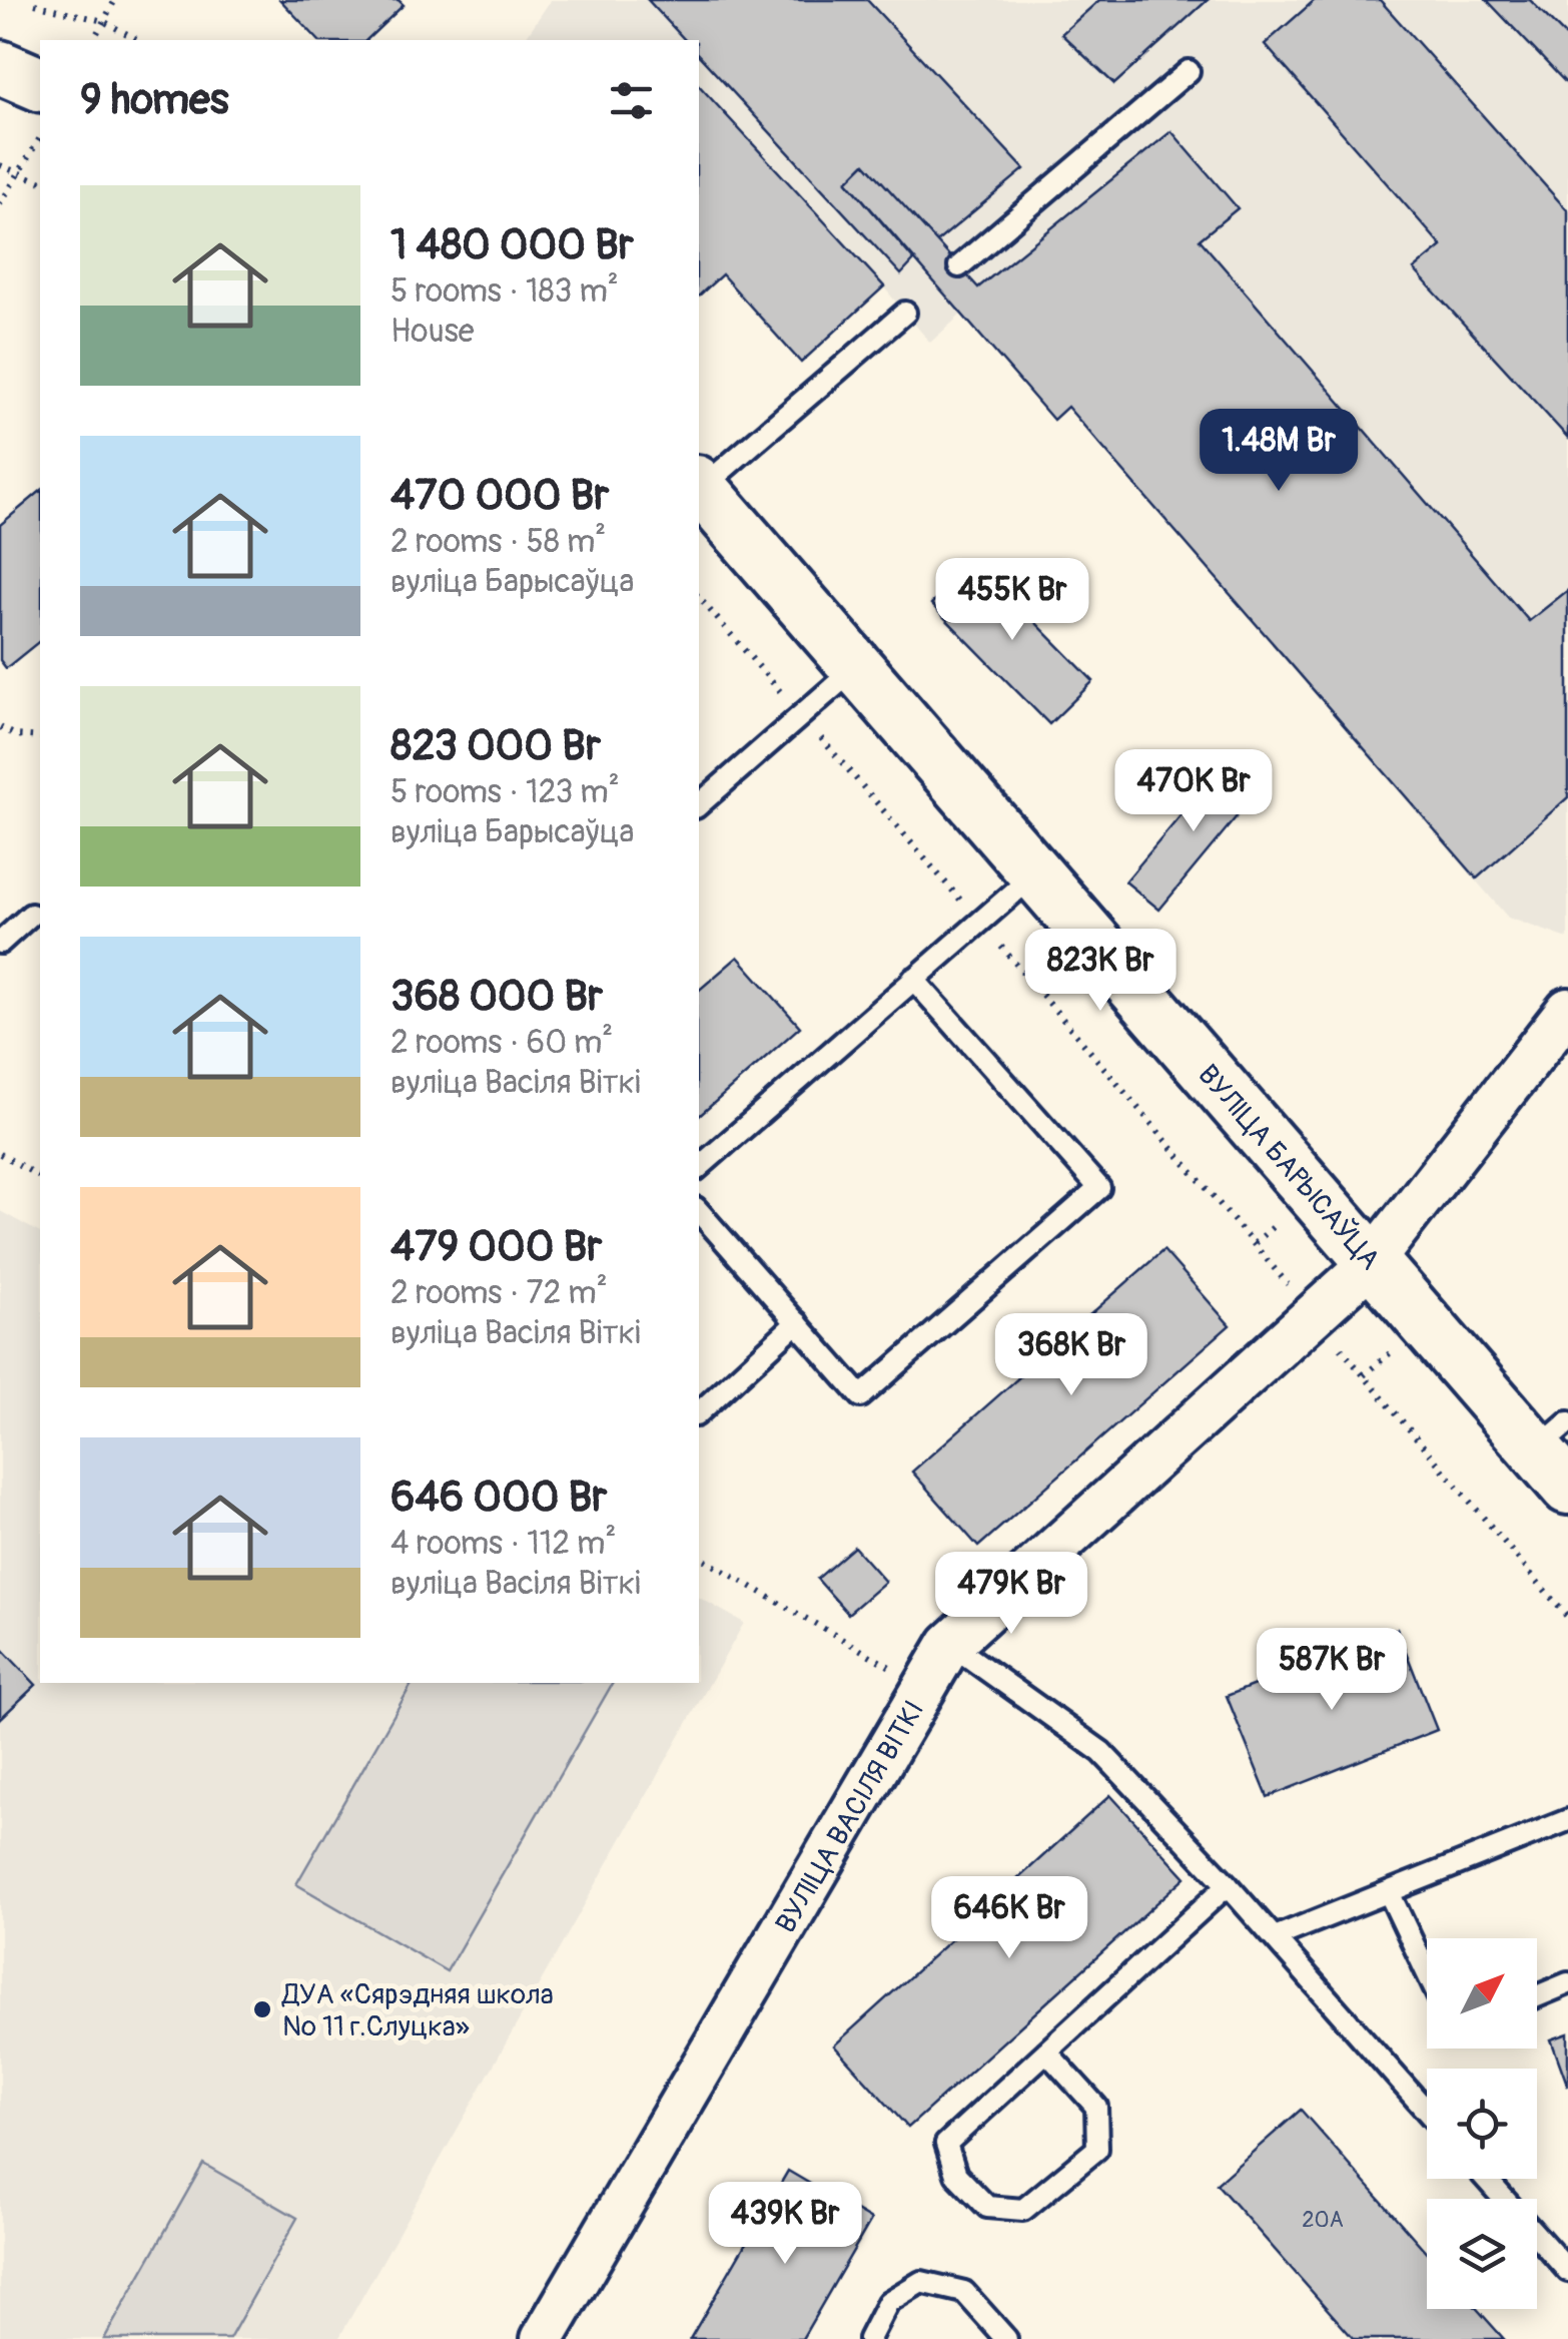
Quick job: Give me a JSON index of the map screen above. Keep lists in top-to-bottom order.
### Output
{
  "streets": {
    "street": ["ВУЛІЦА БАРЫСАЎЦА", "ВУЛІЦА ВАСІЛЯ ВІТКІ"]
  },
  "crossings": [
    ["ВУЛІЦА БАРЫСАЎЦА", "ВУЛІЦА ВАСІЛЯ ВІТКІ"]
  ],
  "places": ["ДУА «Сярэдняя школа № 11 г.Слуцка»"],
  "house_numbers": ["20А"],
  "north": "top right",
  "page": {
    "heading": "9 homes",
    "list": [
      {
        "name": "1 480 000 Br",
        "note": "5 rooms · 183 m² · House"
      },
      {
        "name": "470 000 Br",
        "note": "2 rooms · 58 m² · вуліца Барысаўца"
      },
      {
        "name": "823 000 Br",
        "note": "5 rooms · 123 m² · вуліца Барысаўца"
      },
      {
        "name": "368 000 Br",
        "note": "2 rooms · 60 m² · вуліца Васіля Віткі"
      },
      {
        "name": "479 000 Br",
        "note": "2 rooms · 72 m² · вуліца Васіля Віткі"
      },
      {
        "name": "646 000 Br",
        "note": "4 rooms · 112 m² · вуліца Васіля Віткі"
      }
    ],
    "price": [
      "1.48M Br",
      "455K Br",
      "470K Br",
      "823K Br",
      "368K Br",
      "479K Br",
      "587K Br",
      "646K Br",
      "439K Br"
    ]
  }
}
